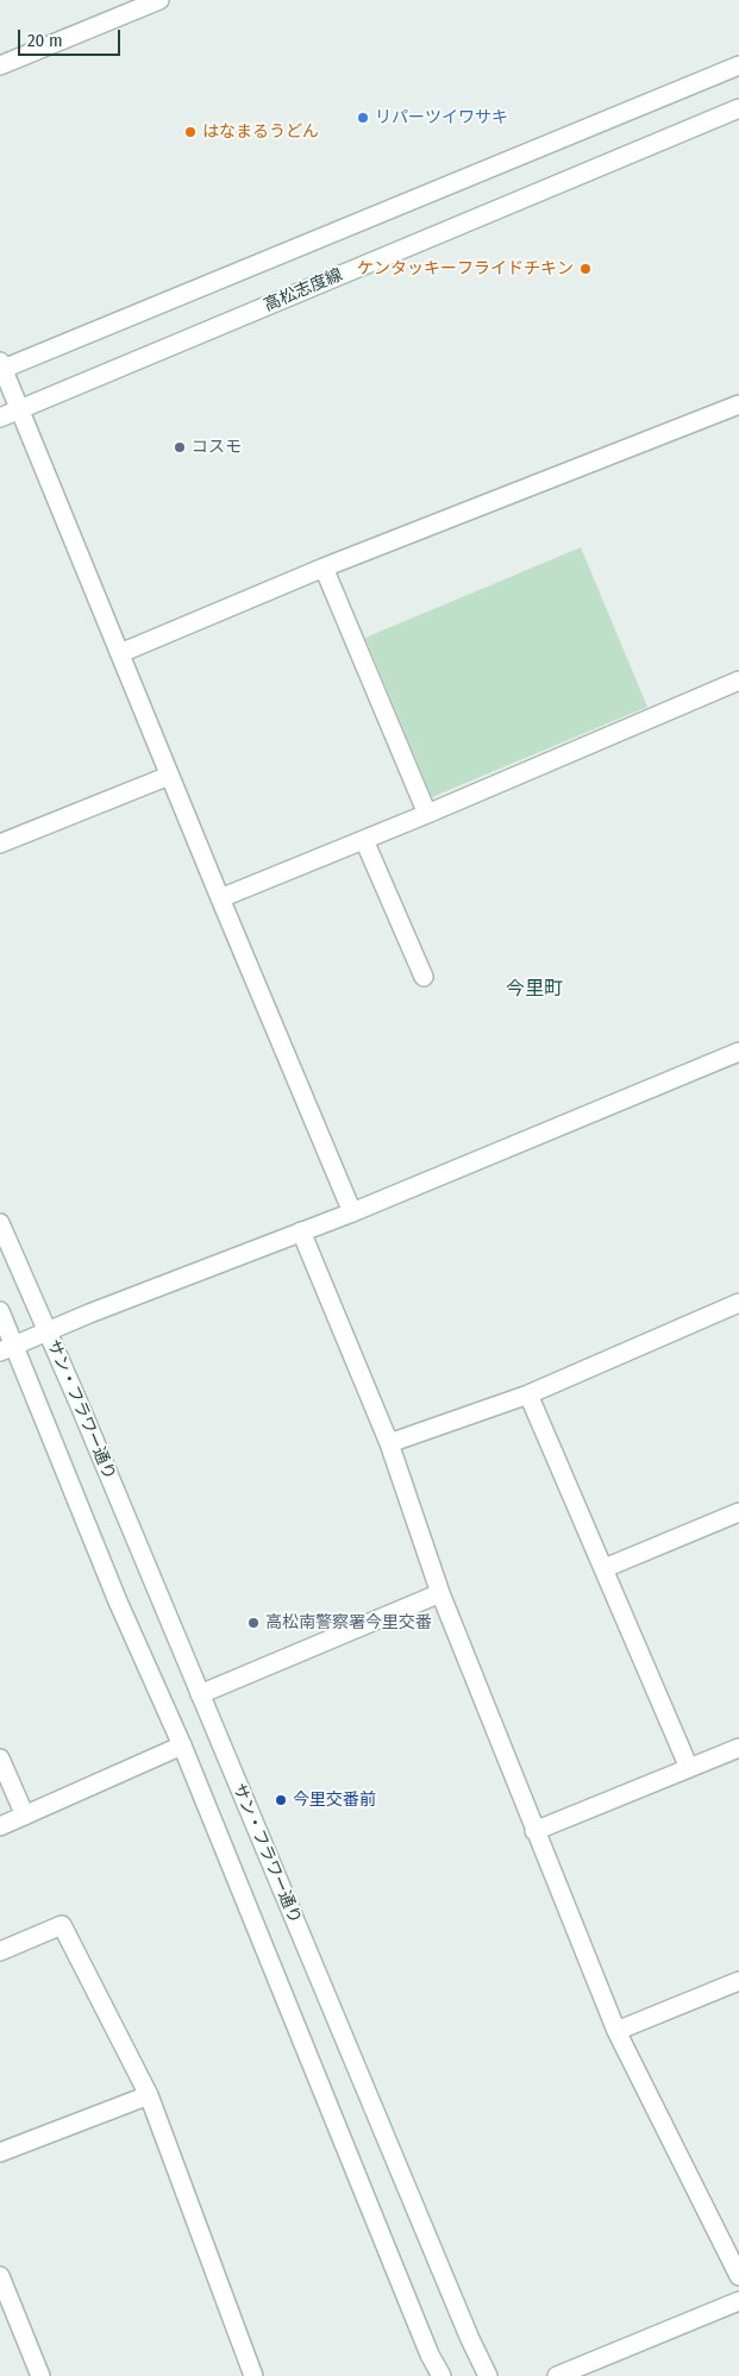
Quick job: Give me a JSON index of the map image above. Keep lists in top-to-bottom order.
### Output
{
  "streets": {
    "street": ["高松志度線", "サン・フラワー通り"]
  },
  "districts": ["今里町"],
  "places": [
    "リパーツイワサキ",
    "はなまるうどん",
    "ケンタッキーフライドチキン",
    "コスモ",
    "高松南警察署今里交番",
    "今里交番前"
  ],
  "scale_bar": "20 m"
}
